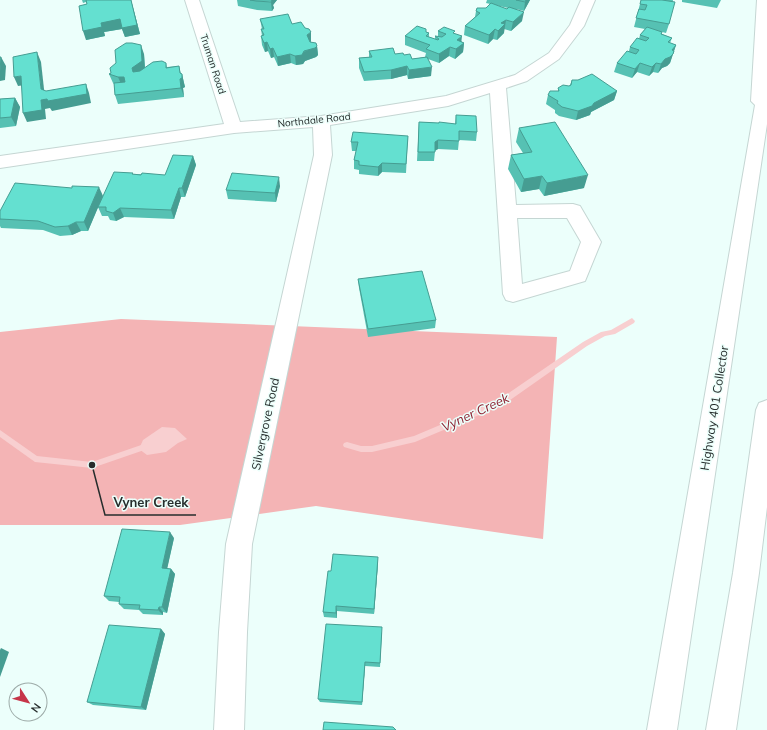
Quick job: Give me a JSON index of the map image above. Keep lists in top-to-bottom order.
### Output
{
  "streets": {
    "main road": [
      "Truman Road",
      "Northdale Road",
      "Highway 401 Collector",
      "Silvergrove Road"
    ]
  },
  "crossings": [
    ["Truman Road", "Northdale Road"],
    ["Northdale Road", "Silvergrove Road"]
  ],
  "water": ["Vyner Creek"],
  "places": ["Vyner Creek"],
  "north": "bottom right"
}
